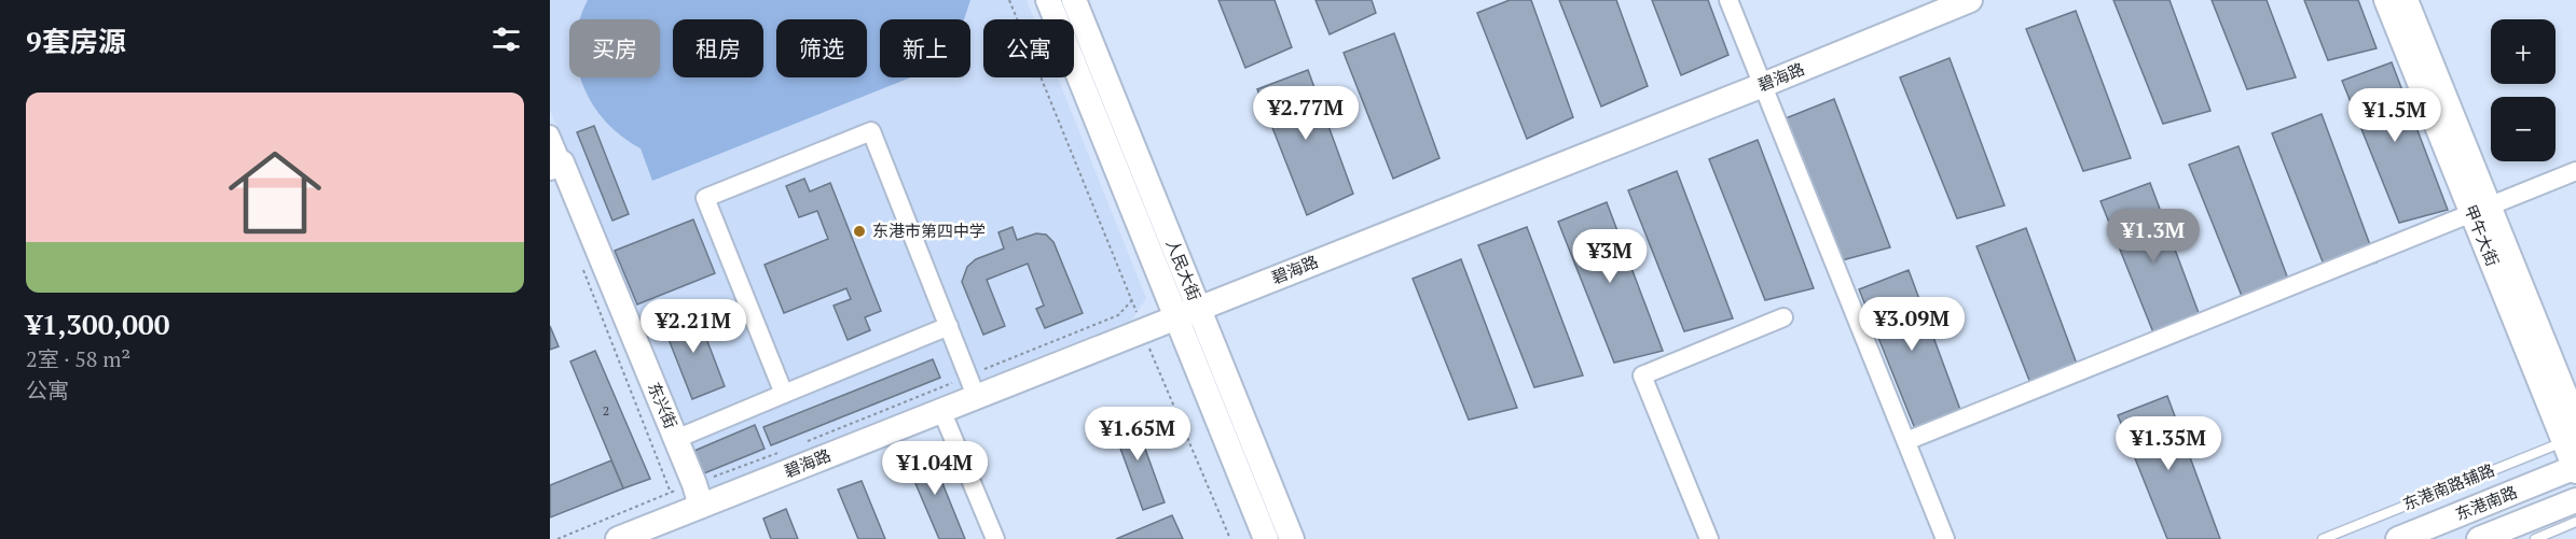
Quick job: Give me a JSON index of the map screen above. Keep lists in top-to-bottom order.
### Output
{
  "streets": {
    "street": [
      "碧海路",
      "甲午大街",
      "人民大街",
      "东兴街",
      "东港南路"
    ],
    "lane": ["东港南路辅路"]
  },
  "crossings": [
    ["碧海路", "人民大街"],
    ["碧海路", "东兴街"],
    ["甲午大街", "东港南路辅路"],
    ["甲午大街", "东港南路"]
  ],
  "places": ["东港市第四中学"],
  "house_numbers": ["2"],
  "page": {
    "heading": "9套房源",
    "map_buttons": ["+", "−"],
    "chip": [
      "买房",
      "租房",
      "筛选",
      "新上",
      "公寓"
    ],
    "list": [
      {
        "name": "¥1,300,000",
        "note": "2室 · 58 m² · 公寓"
      }
    ],
    "price": [
      "¥2.77M",
      "¥1.5M",
      "¥1.3M",
      "¥3M",
      "¥3.09M",
      "¥2.21M",
      "¥1.65M",
      "¥1.35M",
      "¥1.04M"
    ]
  }
}
